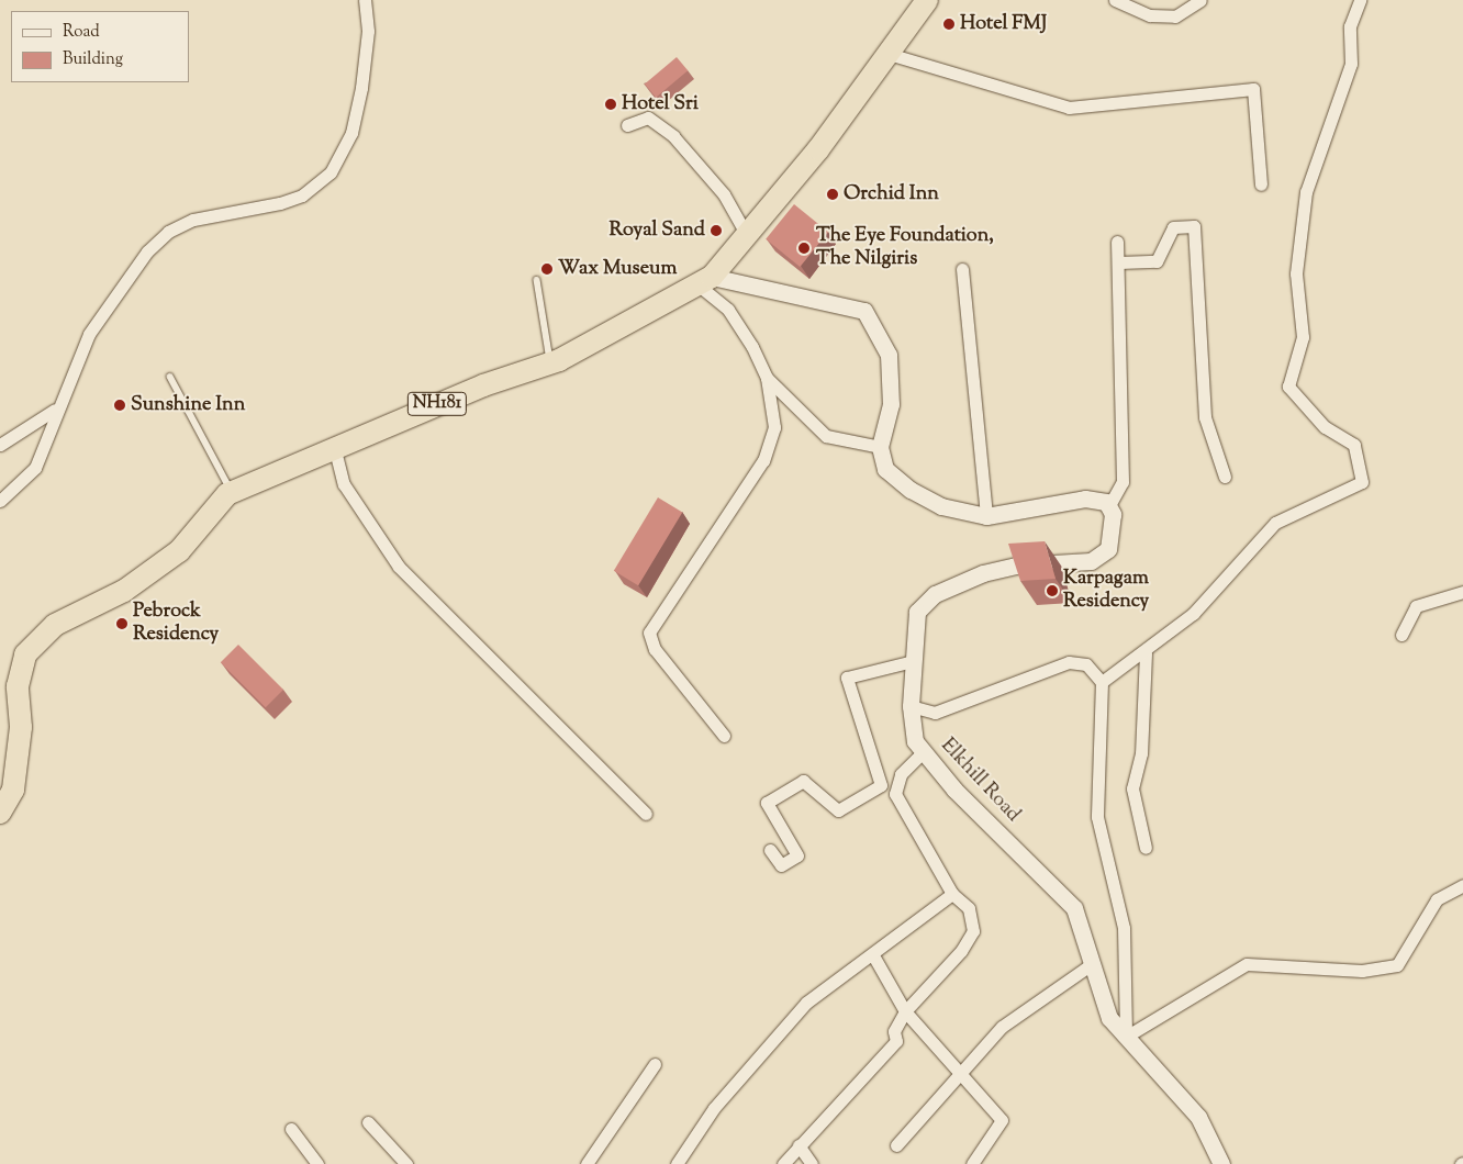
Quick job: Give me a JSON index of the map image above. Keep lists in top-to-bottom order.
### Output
{
  "streets": {
    "highway": ["NH181"],
    "street": ["Elkhill Road"]
  },
  "places": [
    "Hotel FMJ",
    "Hotel Sri",
    "Orchid Inn",
    "Royal Sand",
    "The Eye Foundation, The Nilgiris",
    "Wax Museum",
    "Sunshine Inn",
    "Karpagam Residency",
    "Pebrock Residency"
  ],
  "legend": ["Road", "Building"]
}
